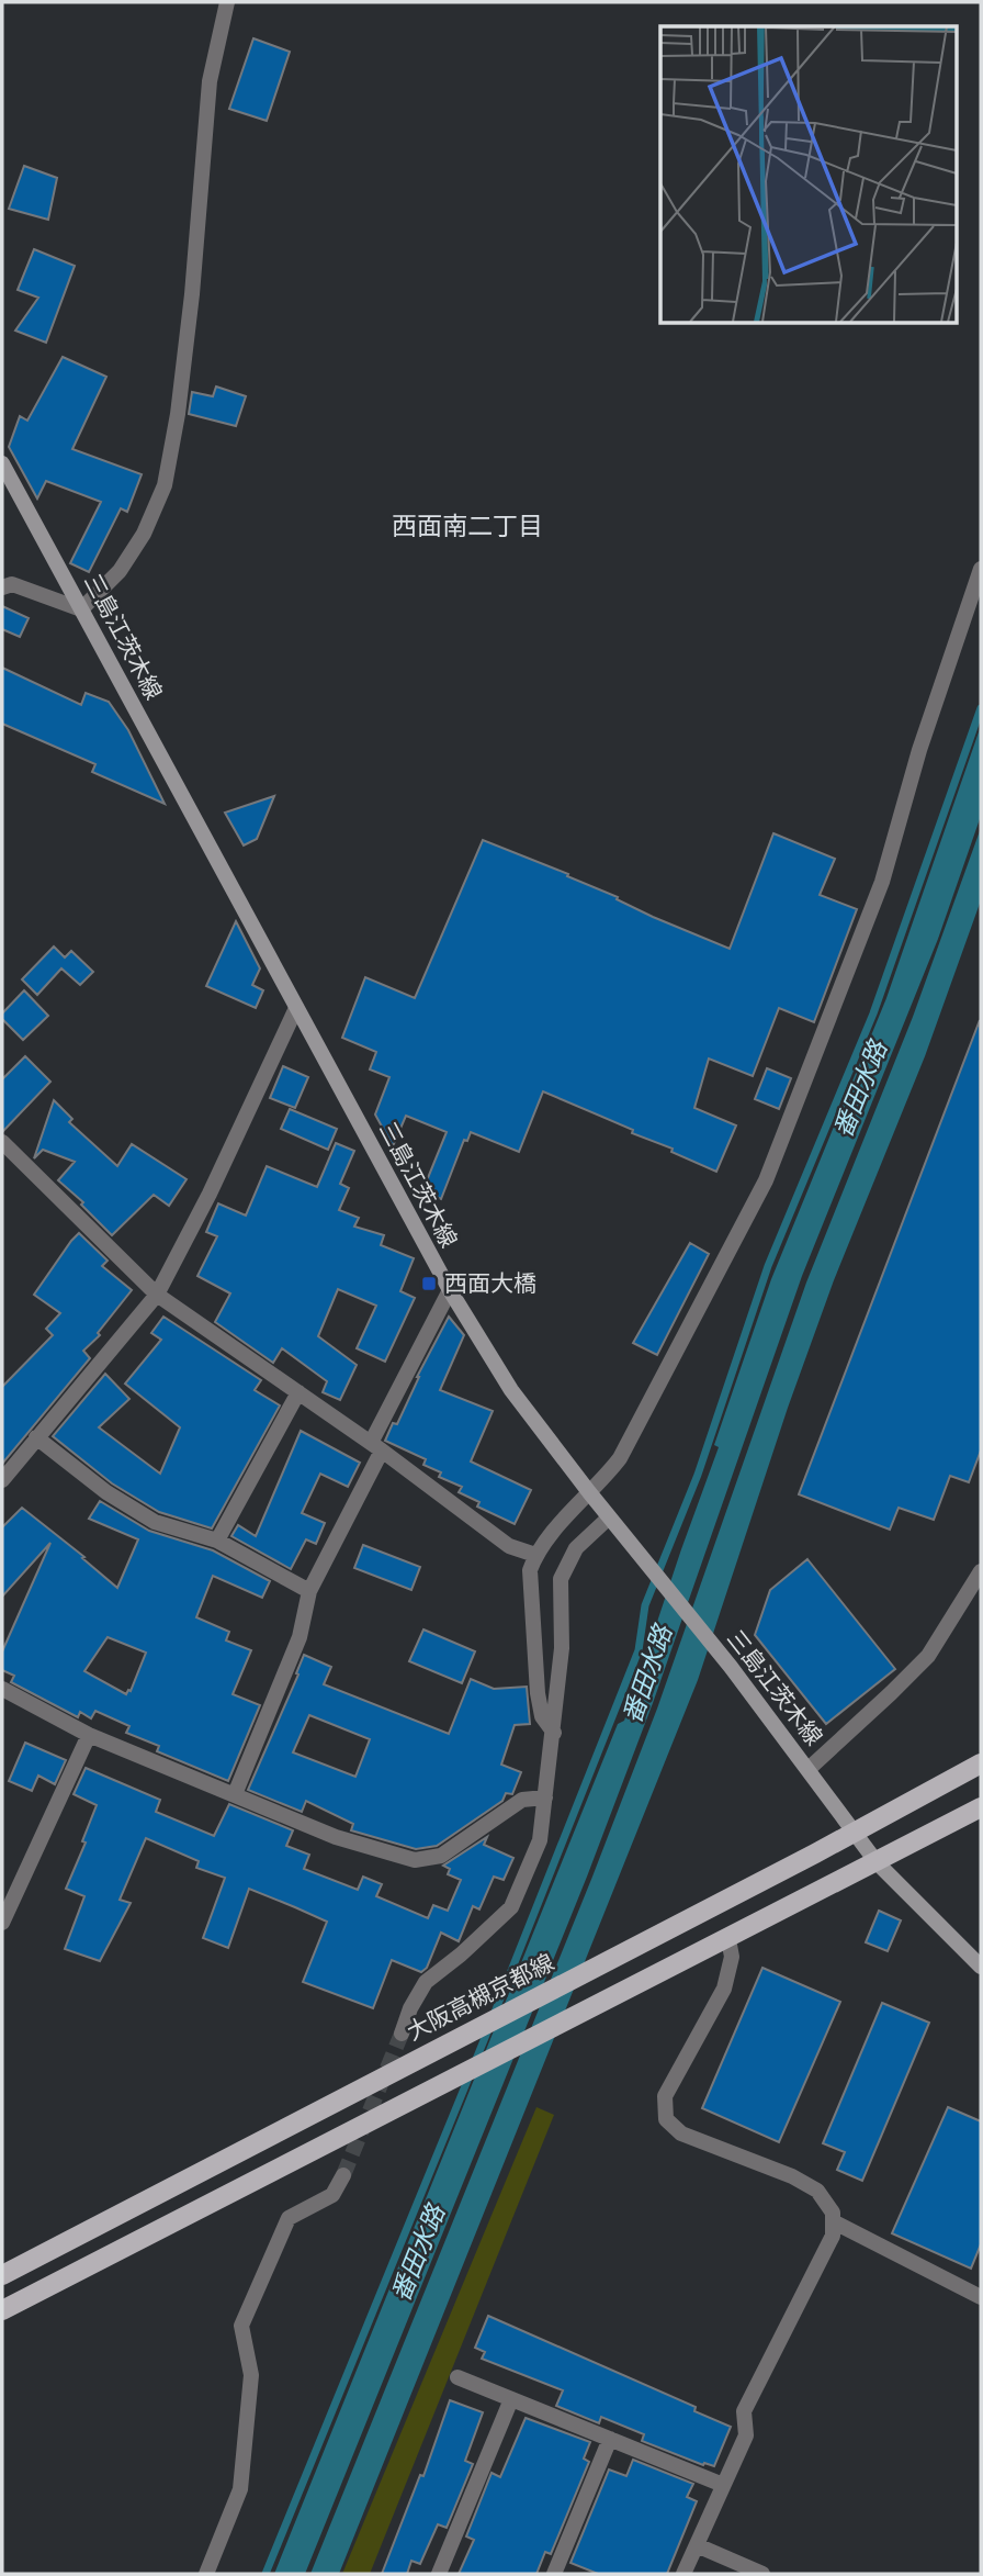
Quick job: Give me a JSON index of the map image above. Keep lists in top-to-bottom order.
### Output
{
  "streets": {
    "main road": ["三島江茨木線", "大阪高槻京都線"]
  },
  "crossings": [
    ["三島江茨木線", "大阪高槻京都線"]
  ],
  "districts": ["西面南二丁目"],
  "water": ["番田水路"],
  "places": {
    "transit": ["西面大橋"]
  }
}
